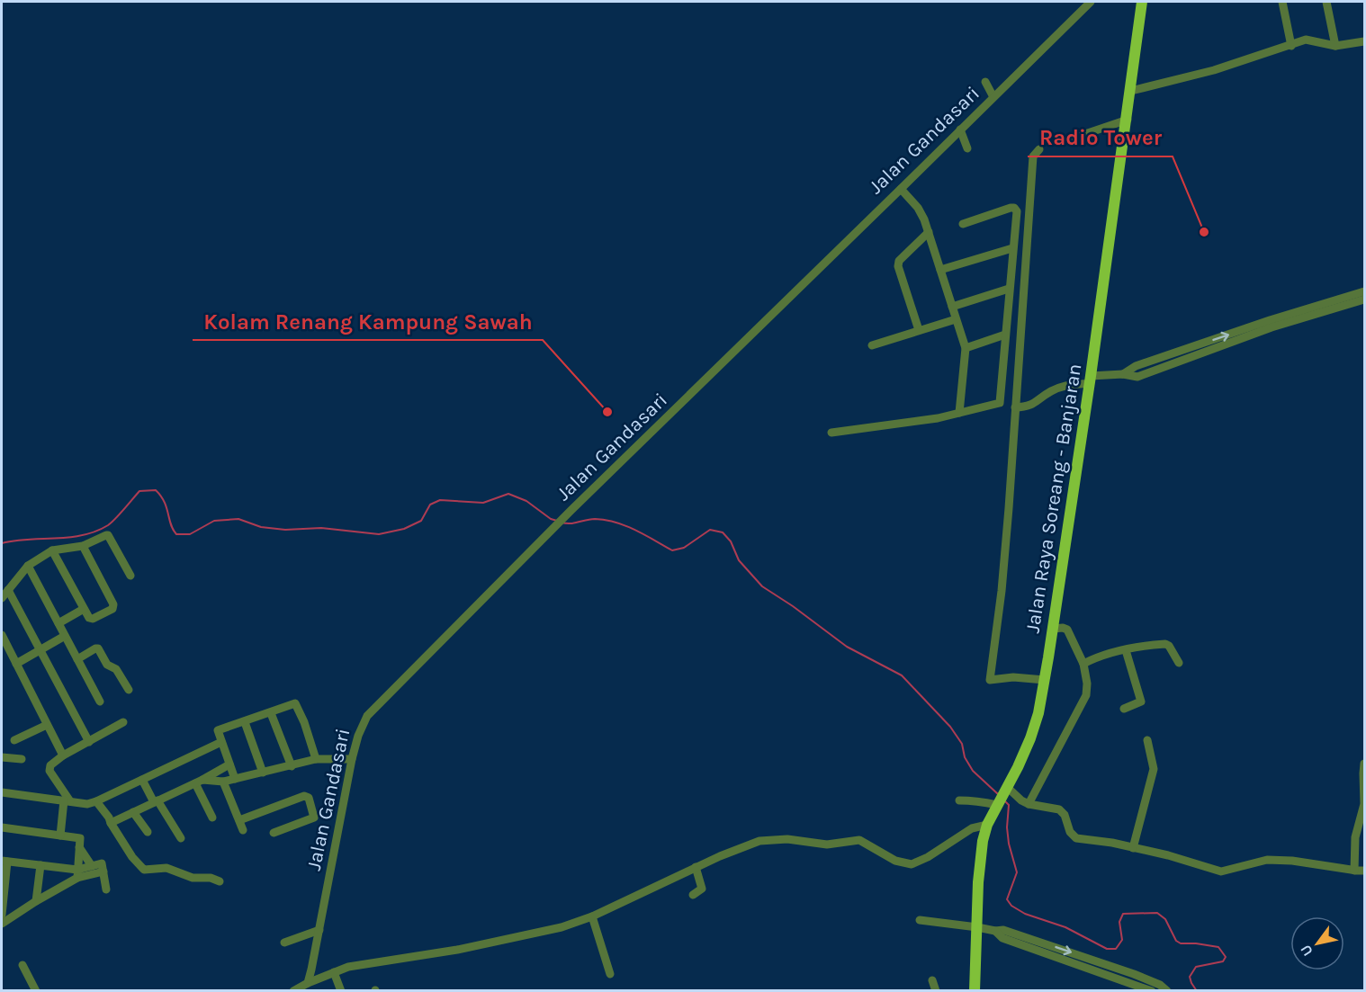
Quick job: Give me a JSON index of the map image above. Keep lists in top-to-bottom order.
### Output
{
  "streets": {
    "main road": ["Jalan Raya Soreang - Banjaran"],
    "street": ["Jalan Gandasari"]
  },
  "places": ["Radio Tower", "Kolam Renang Kampung Sawah"],
  "north": "bottom left"
}
